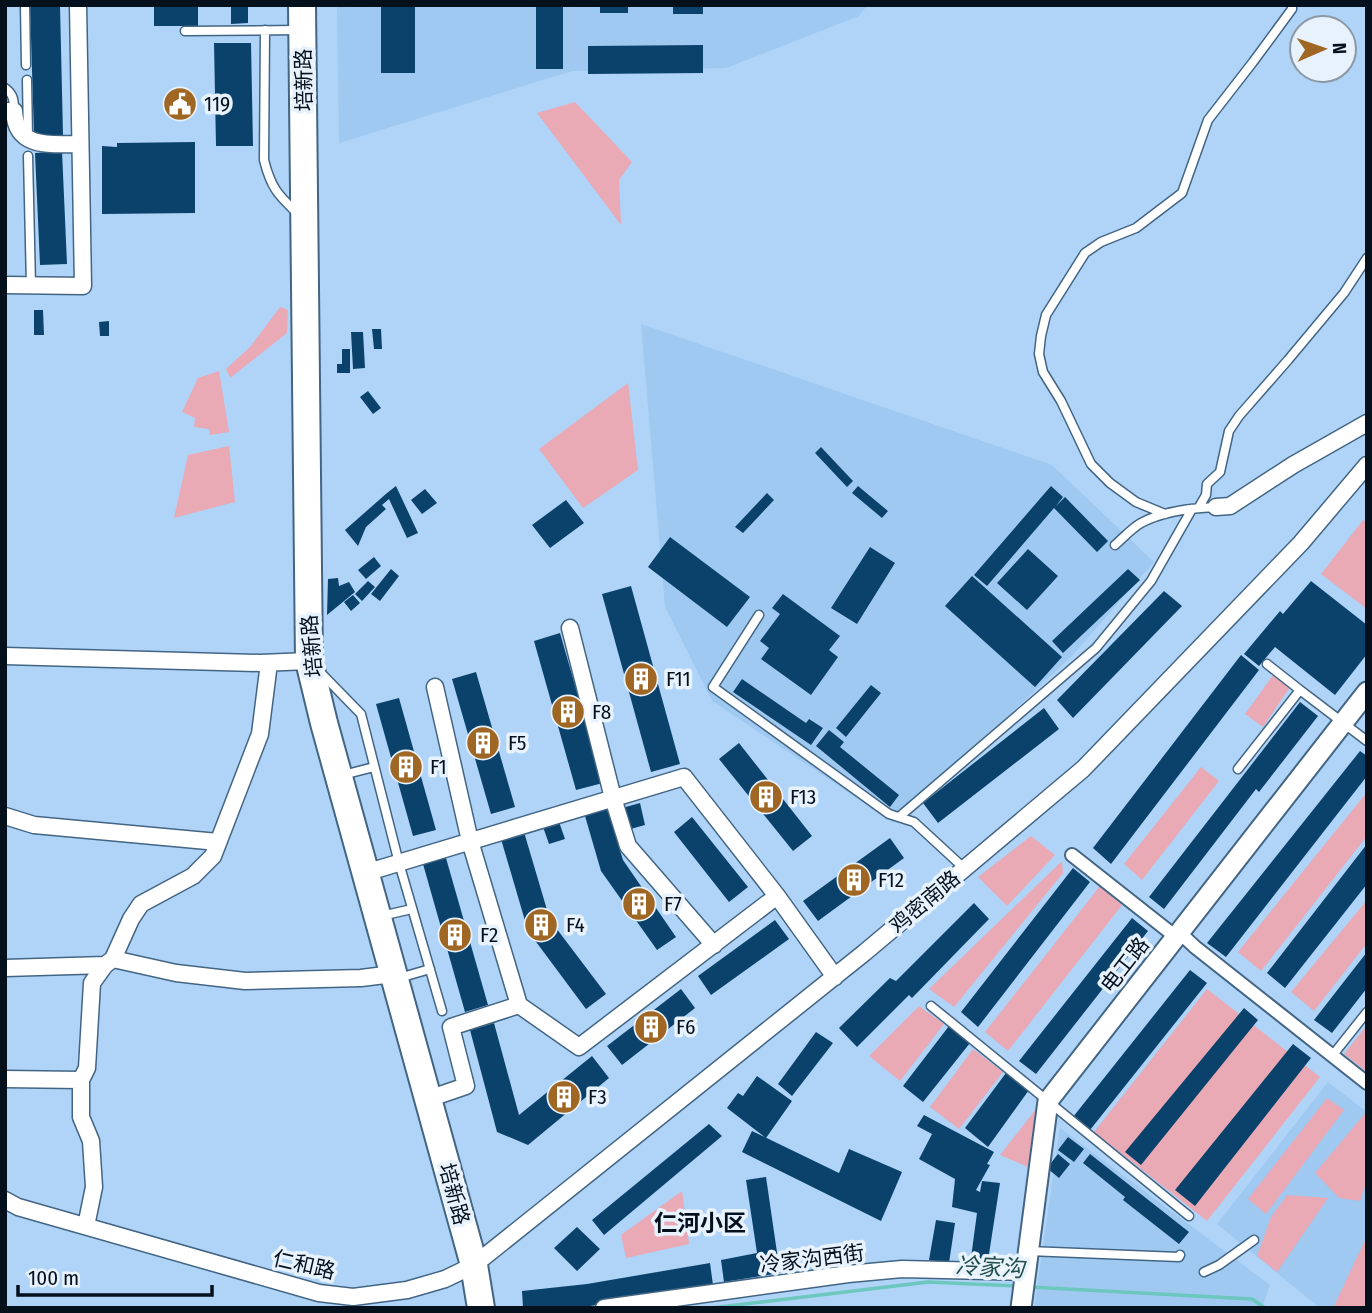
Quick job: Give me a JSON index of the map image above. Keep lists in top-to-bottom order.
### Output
{
  "streets": {
    "highway": ["培新路"],
    "street": [
      "鸡密南路",
      "电工路",
      "冷家沟西街",
      "仁和路"
    ]
  },
  "crossings": [
    ["培新路", "鸡密南路"],
    ["培新路", "仁和路"],
    ["鸡密南路", "仁和路"]
  ],
  "districts": ["仁河小区"],
  "water": ["冷家沟"],
  "places": {
    "public building": ["119"],
    "building": [
      "F11",
      "F8",
      "F5",
      "F1",
      "F13",
      "F12",
      "F7",
      "F4",
      "F2",
      "F6",
      "F3"
    ]
  },
  "scale_bar": "100 m",
  "north": "right"
}
